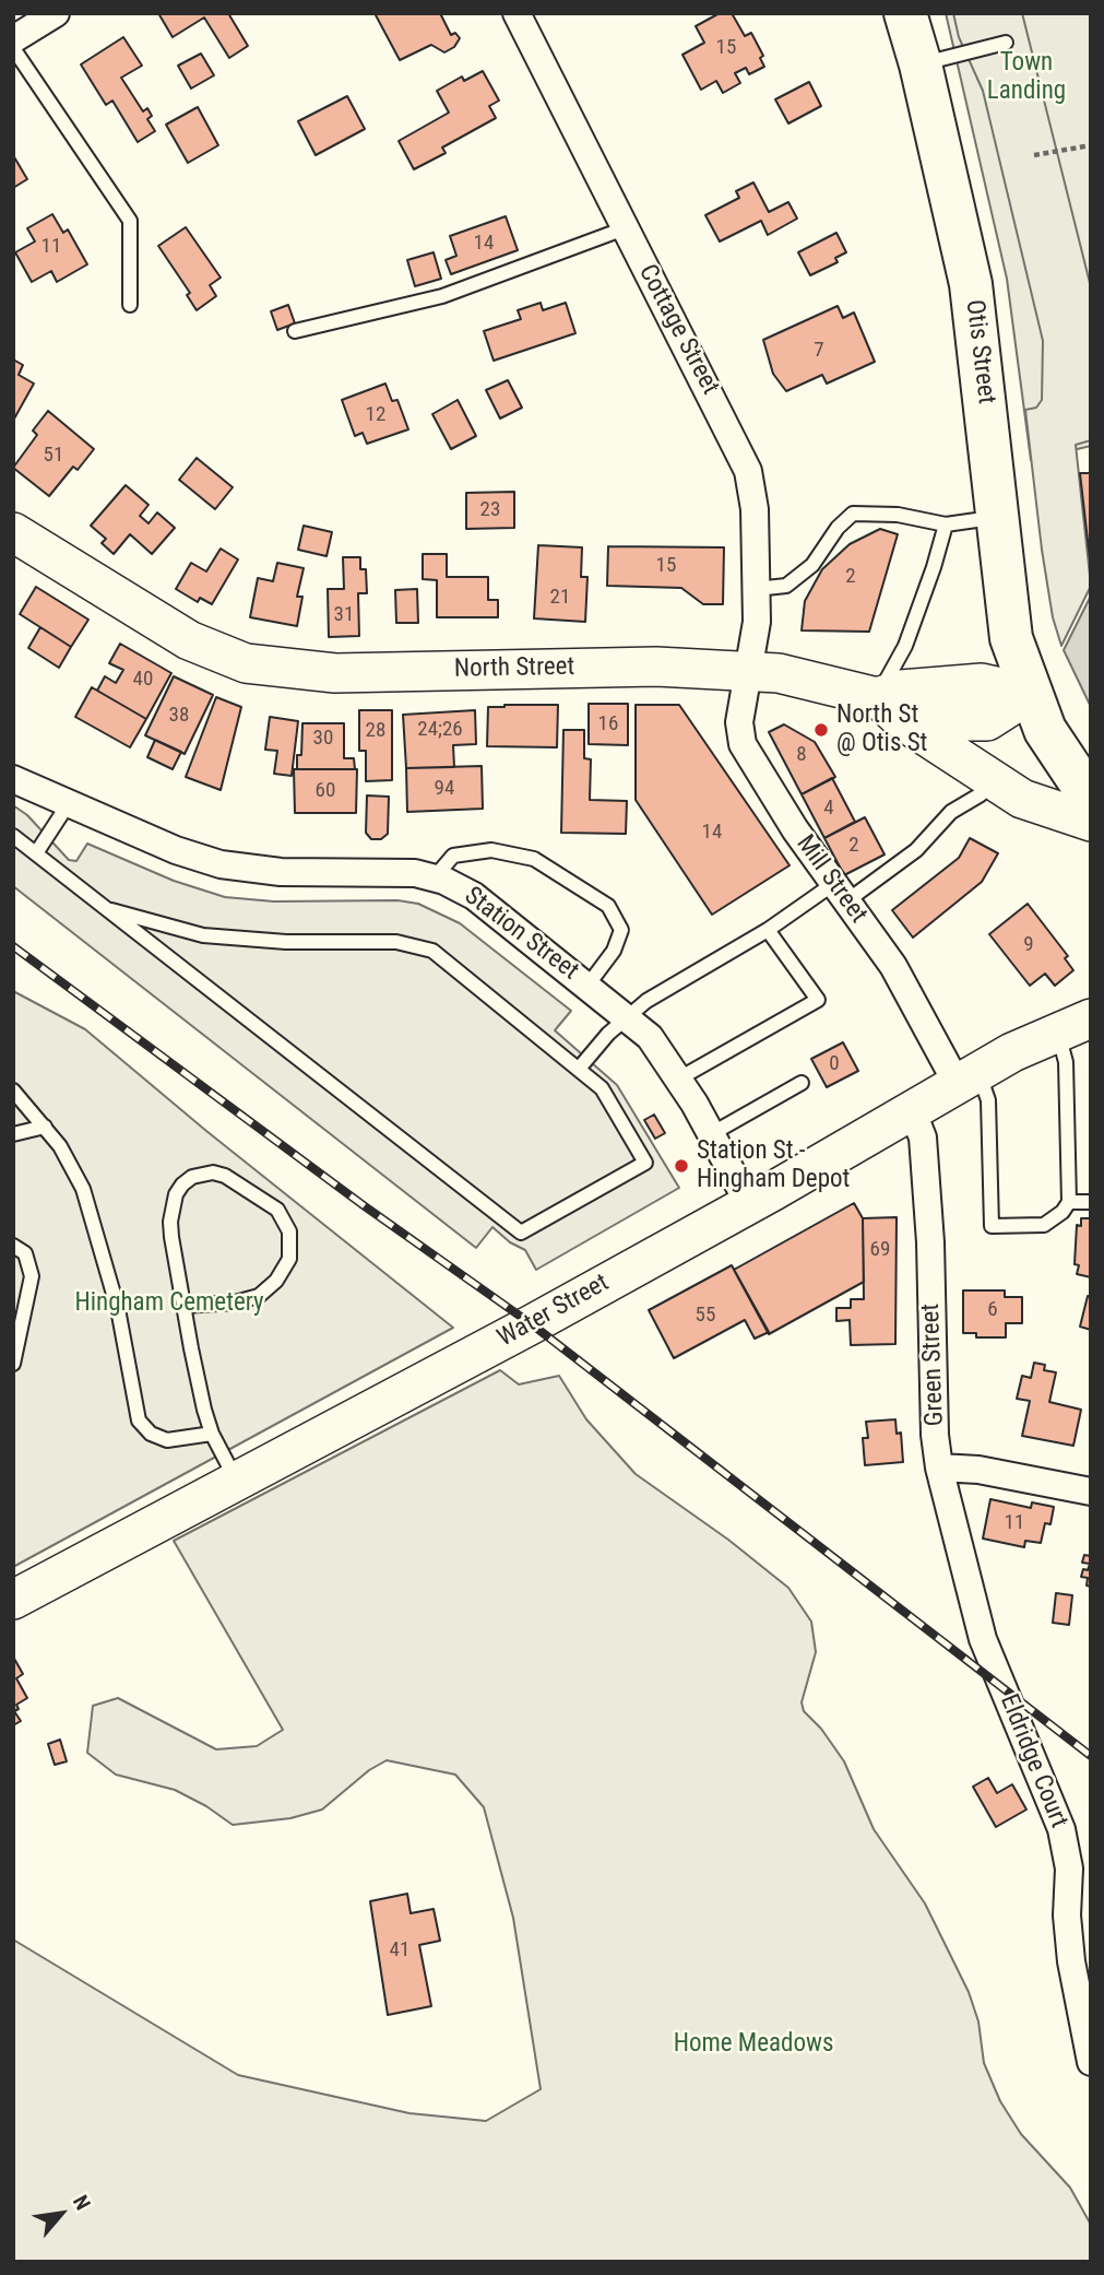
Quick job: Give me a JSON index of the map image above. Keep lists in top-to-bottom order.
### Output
{
  "streets": {
    "main road": ["Otis Street", "North Street", "Water Street"],
    "street": [
      "Cottage Street",
      "Mill Street",
      "Station Street",
      "Green Street",
      "Eldridge Court"
    ]
  },
  "crossings": [
    ["Cottage Street", "North Street"],
    ["Cottage Street", "Mill Street"],
    ["Otis Street", "North Street"],
    ["North Street", "Mill Street"],
    ["Mill Street", "Water Street"],
    ["Station Street", "Water Street"],
    ["Water Street", "Green Street"],
    ["Green Street", "Eldridge Court"]
  ],
  "parks": ["Town Landing", "Hingham Cemetery", "Home Meadows"],
  "places": ["North St @ Otis St", "Station St - Hingham Depot"],
  "house_numbers": [
    "15",
    "14",
    "11",
    "7",
    "12",
    "51",
    "23",
    "15",
    "2",
    "21",
    "31",
    "40",
    "38",
    "16",
    "24;26",
    "28",
    "30",
    "8",
    "94",
    "60",
    "4",
    "14",
    "2",
    "9",
    "0",
    "69",
    "6",
    "55",
    "11",
    "41"
  ],
  "north": "top right"
}
